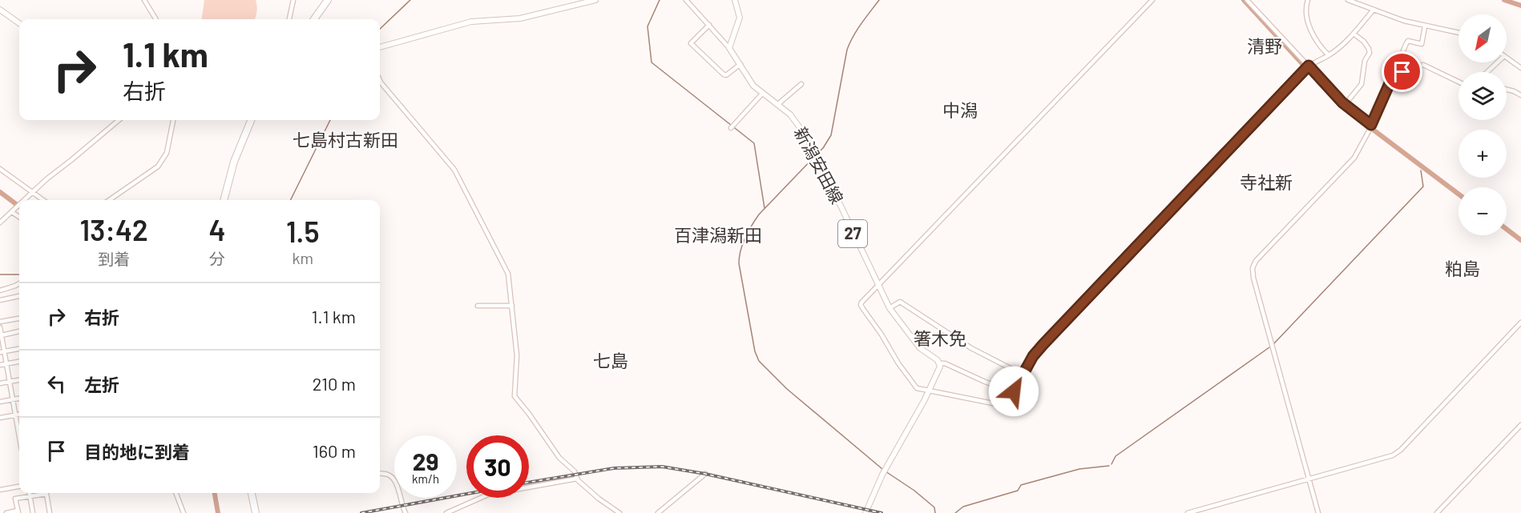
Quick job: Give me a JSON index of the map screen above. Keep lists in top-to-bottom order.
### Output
{
  "streets": {
    "main road": ["新潟安田線", "27"]
  },
  "districts": [
    "清野",
    "中潟",
    "七島村古新田",
    "寺社新",
    "百津潟新田",
    "粕島",
    "箸木免",
    "七島"
  ],
  "north": "bottom left",
  "page": {
    "map_buttons": ["+", "−"],
    "turn": ["1.1 km", "右折"],
    "eta": [
      "13:42",
      "到着",
      "4",
      "分",
      "1.5",
      "km"
    ],
    "list": [
      {
        "name": "右折",
        "value": "1.1 km"
      },
      {
        "name": "左折",
        "value": "210 m"
      },
      {
        "name": "目的地に到着",
        "value": "160 m"
      }
    ],
    "speed": "29 km/h",
    "limit": "30"
  }
}
